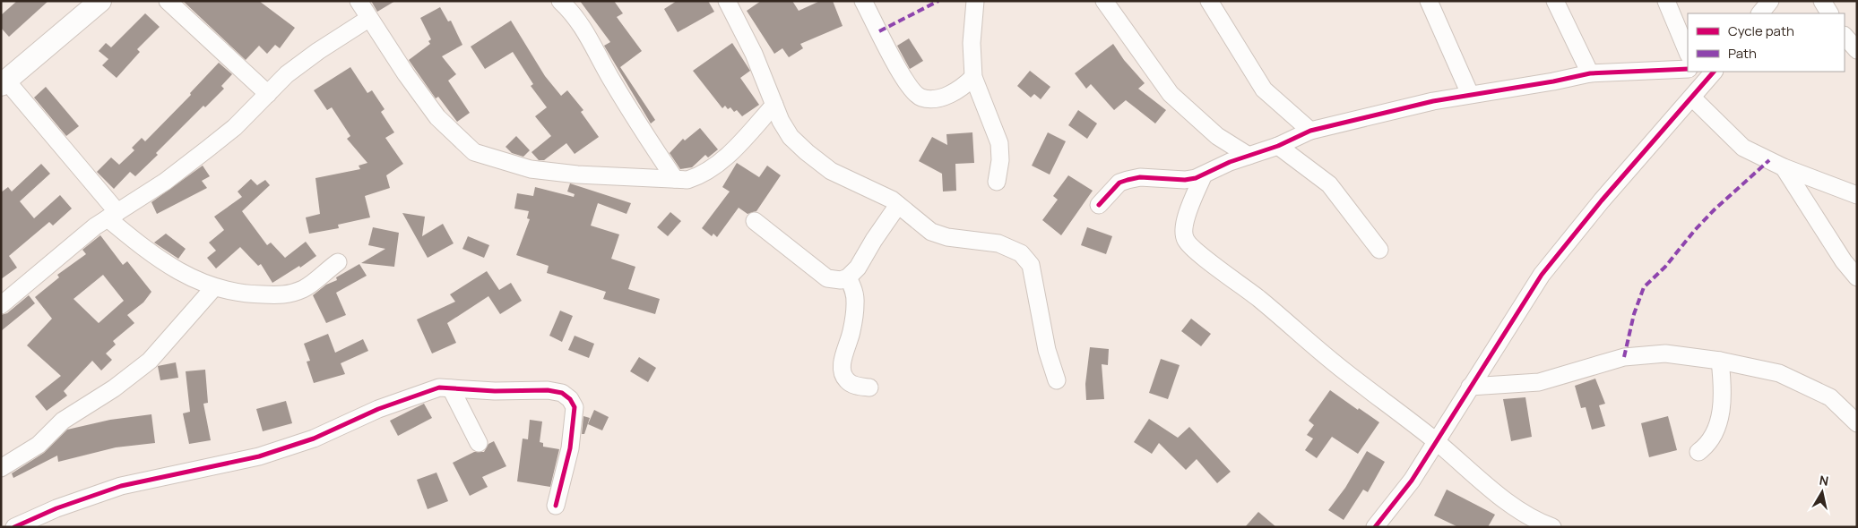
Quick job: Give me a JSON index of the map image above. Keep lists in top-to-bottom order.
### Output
{
  "legend": ["Cycle path", "Path"],
  "north": "top"
}
